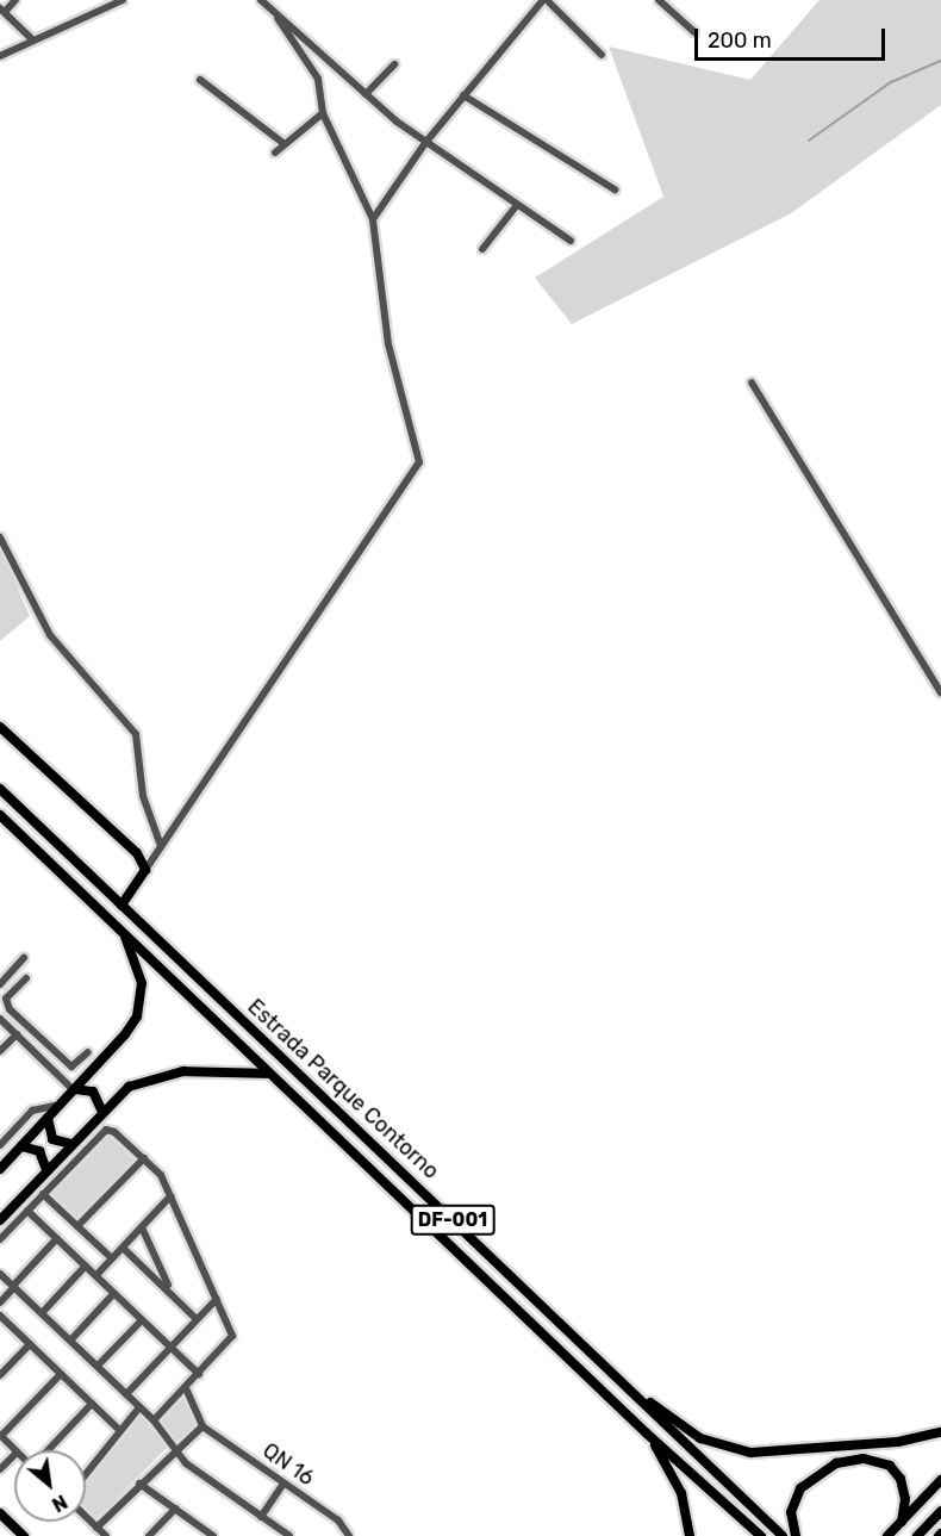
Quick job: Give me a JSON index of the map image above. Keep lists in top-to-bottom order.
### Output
{
  "streets": {
    "highway": ["Estrada Parque Contorno", "DF-001"],
    "street": ["QN 16"]
  },
  "scale_bar": "200 m",
  "north": "bottom right"
}
